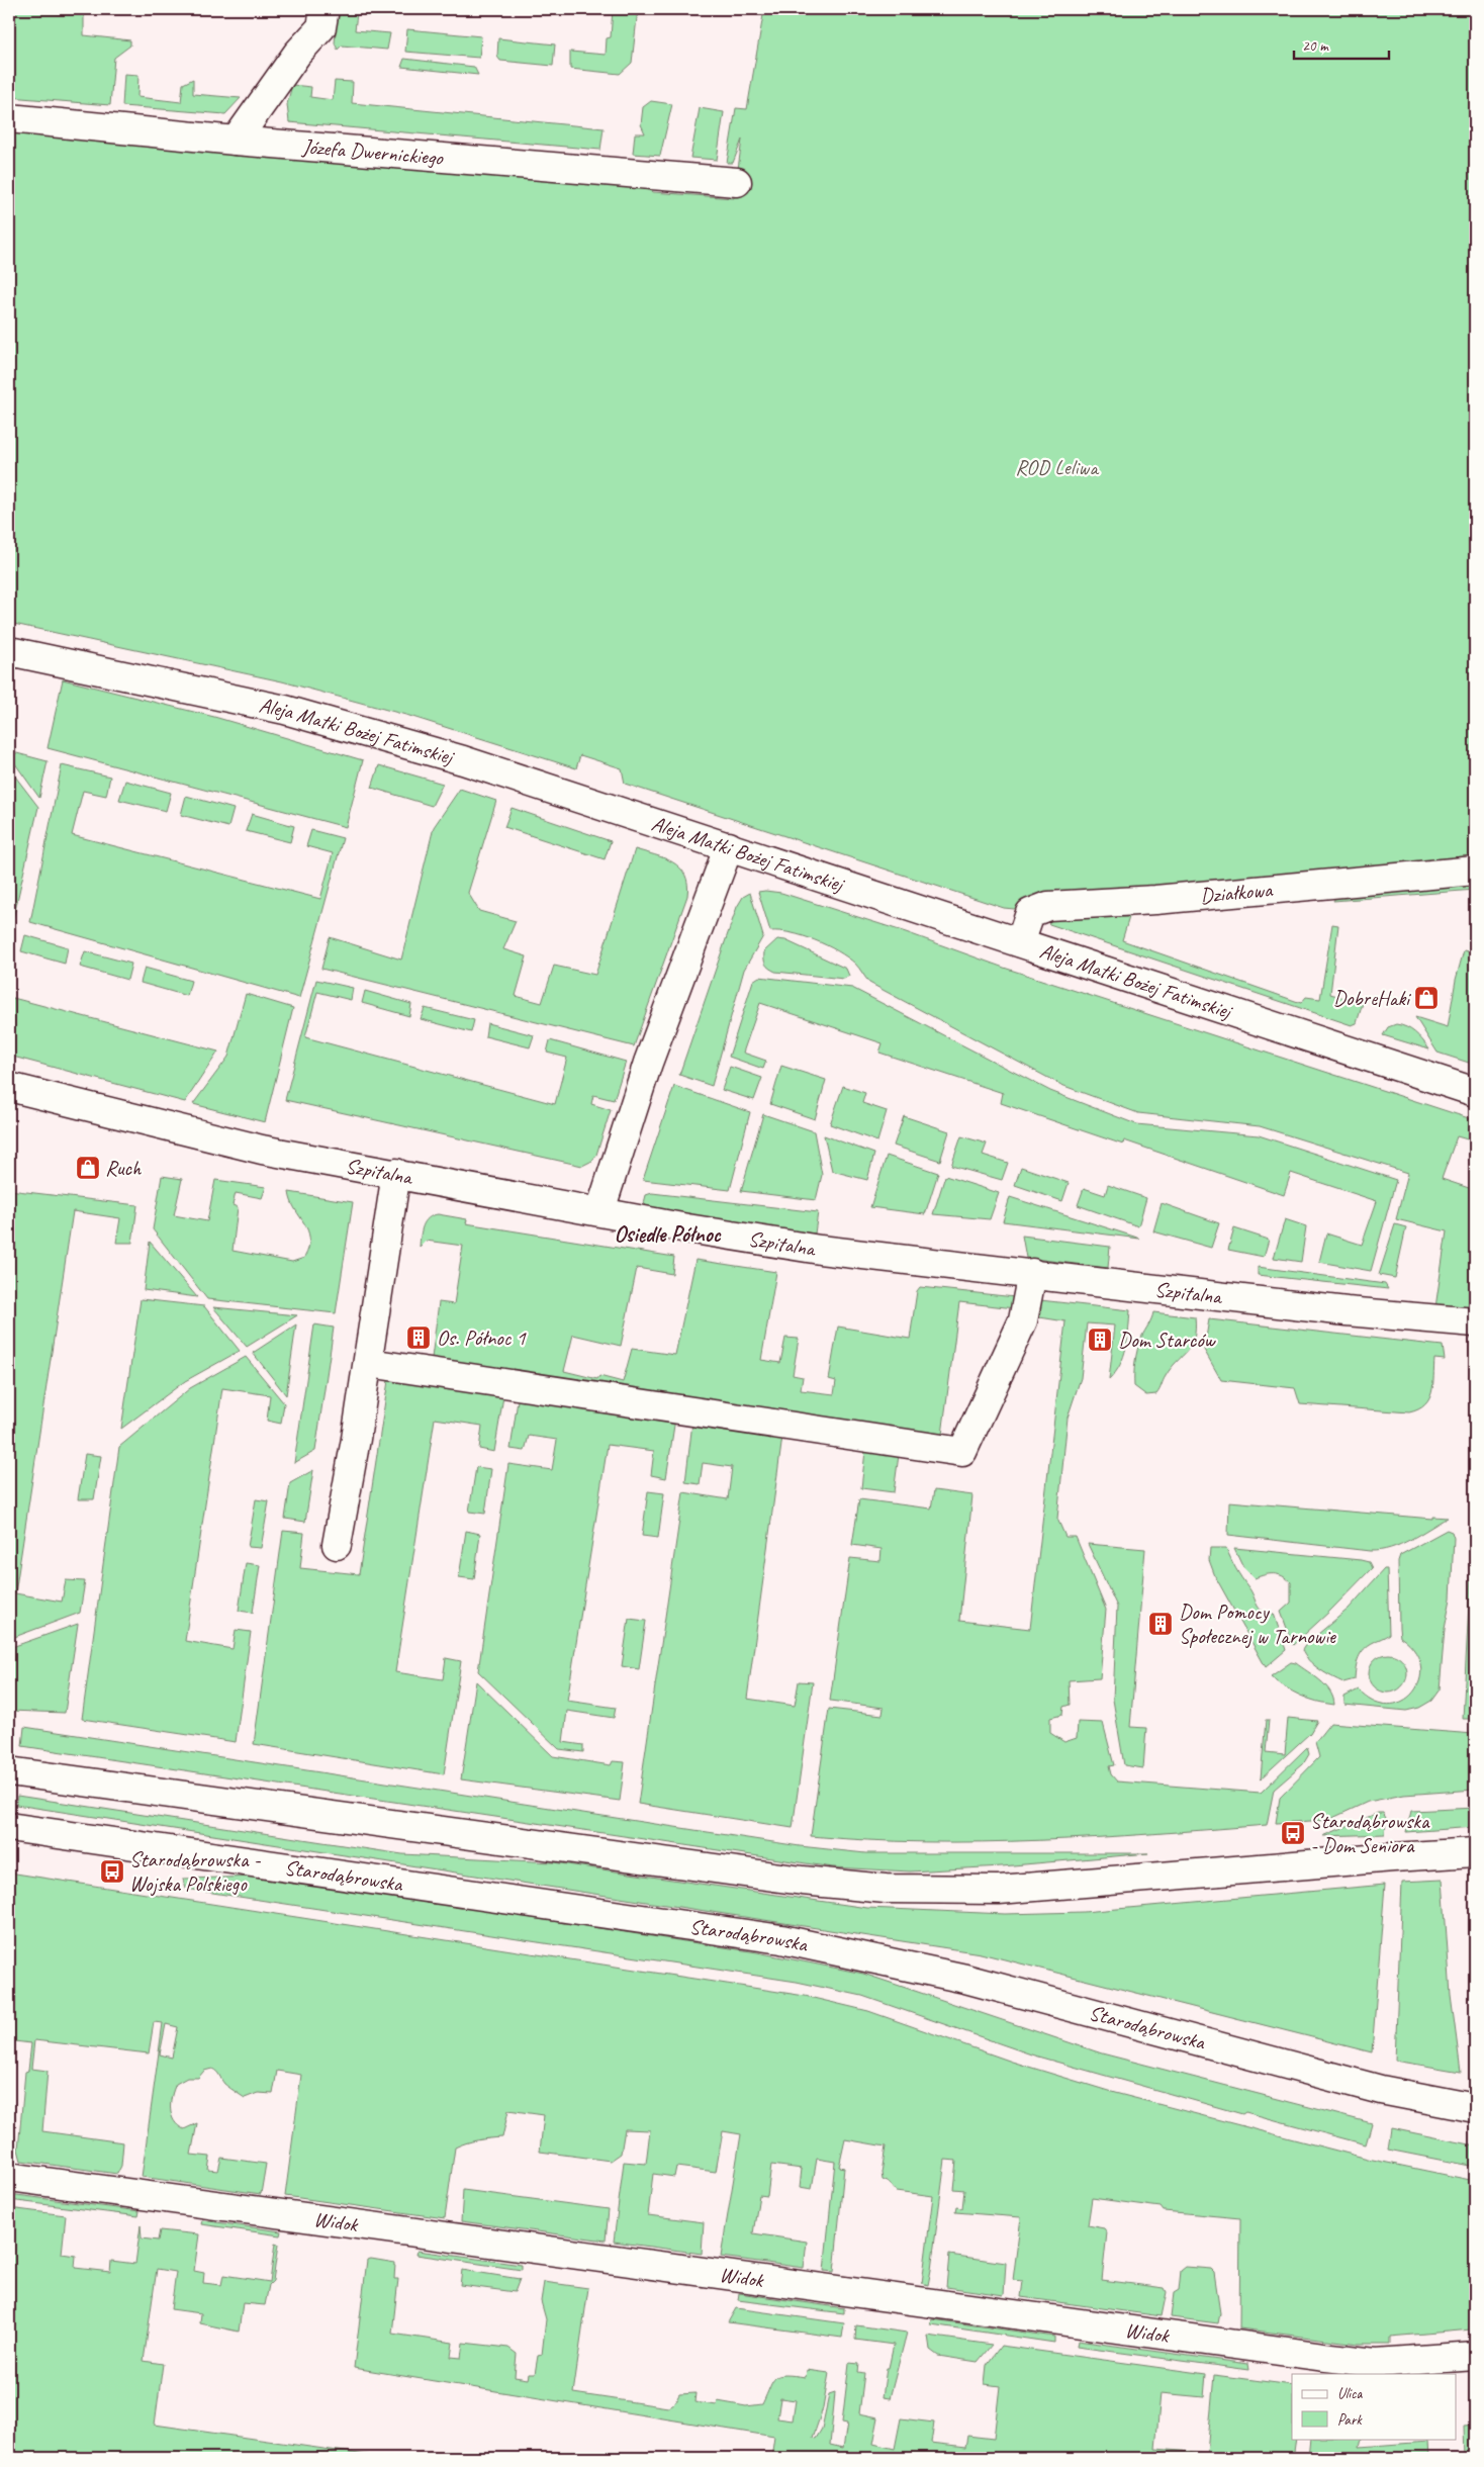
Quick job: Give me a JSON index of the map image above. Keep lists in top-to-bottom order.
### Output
{
  "streets": {
    "street": [
      "Józefa Dwernickiego",
      "Aleja Matki Bożej Fatimskiej",
      "Działkowa",
      "Szpitalna",
      "Starodąbrowska",
      "Widok"
    ]
  },
  "crossings": [
    ["Aleja Matki Bożej Fatimskiej", "Działkowa"]
  ],
  "districts": ["Osiedle Północ"],
  "parks": ["ROD Leliwa"],
  "places": {
    "shop": ["DobreHaki", "Ruch"],
    "building": ["Os. Północ 1", "Dom Starców", "Dom Pomocy Społecznej w Tarnowie"],
    "bus stop": ["Starodąbrowska - Dom Seniora", "Starodąbrowska - Wojska Polskiego"]
  },
  "legend": ["Ulica", "Park"],
  "scale_bar": "20 m"
}
